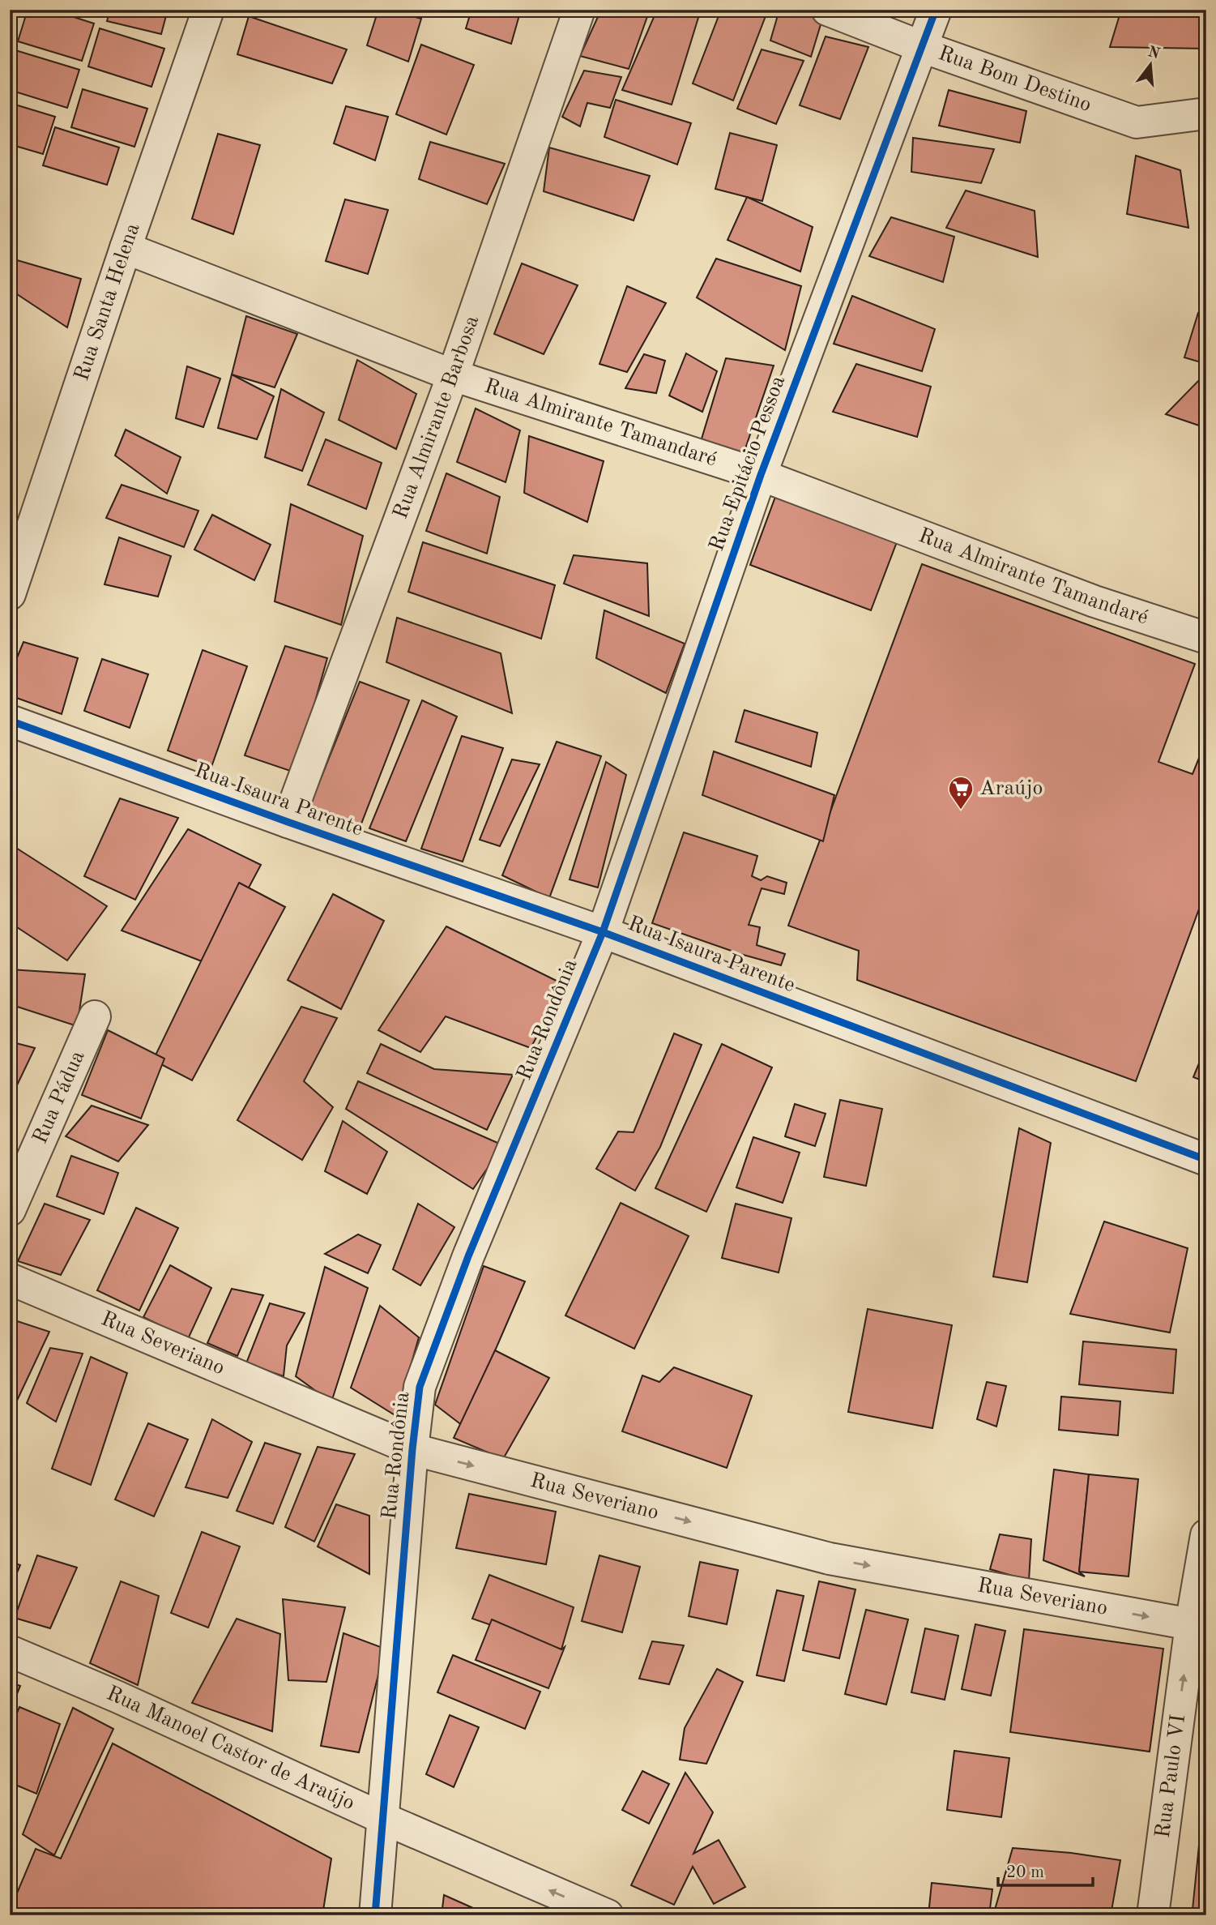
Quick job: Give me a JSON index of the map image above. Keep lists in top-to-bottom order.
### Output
{
  "streets": {
    "street": [
      "Rua Bom Destino",
      "Rua Santa Helena",
      "Rua Almirante Barbosa",
      "Rua Almirante Tamandaré",
      "Rua Epitácio Pessoa",
      "Rua Isaura Parente",
      "Rua Rondônia",
      "Rua Pádua",
      "Rua Severiano",
      "Rua Manoel Castor de Araújo",
      "Rua Paulo VI"
    ]
  },
  "crossings": [
    ["Rua Bom Destino", "Rua Epitácio Pessoa"],
    ["Rua Santa Helena", "Rua Almirante Tamandaré"],
    ["Rua Almirante Barbosa", "Rua Almirante Tamandaré"],
    ["Rua Almirante Barbosa", "Rua Isaura Parente"],
    ["Rua Almirante Tamandaré", "Rua Epitácio Pessoa"],
    ["Rua Epitácio Pessoa", "Rua Isaura Parente"],
    ["Rua Epitácio Pessoa", "Rua Rondônia"],
    ["Rua Isaura Parente", "Rua Rondônia"],
    ["Rua Rondônia", "Rua Severiano"],
    ["Rua Rondônia", "Rua Manoel Castor de Araújo"],
    ["Rua Severiano", "Rua Paulo VI"]
  ],
  "one_way": ["Rua Severiano", "Rua Manoel Castor de Araújo", "Rua Paulo VI"],
  "places": {
    "supermarket": ["Araújo"]
  },
  "scale_bar": "20 m",
  "north": "top"
}
